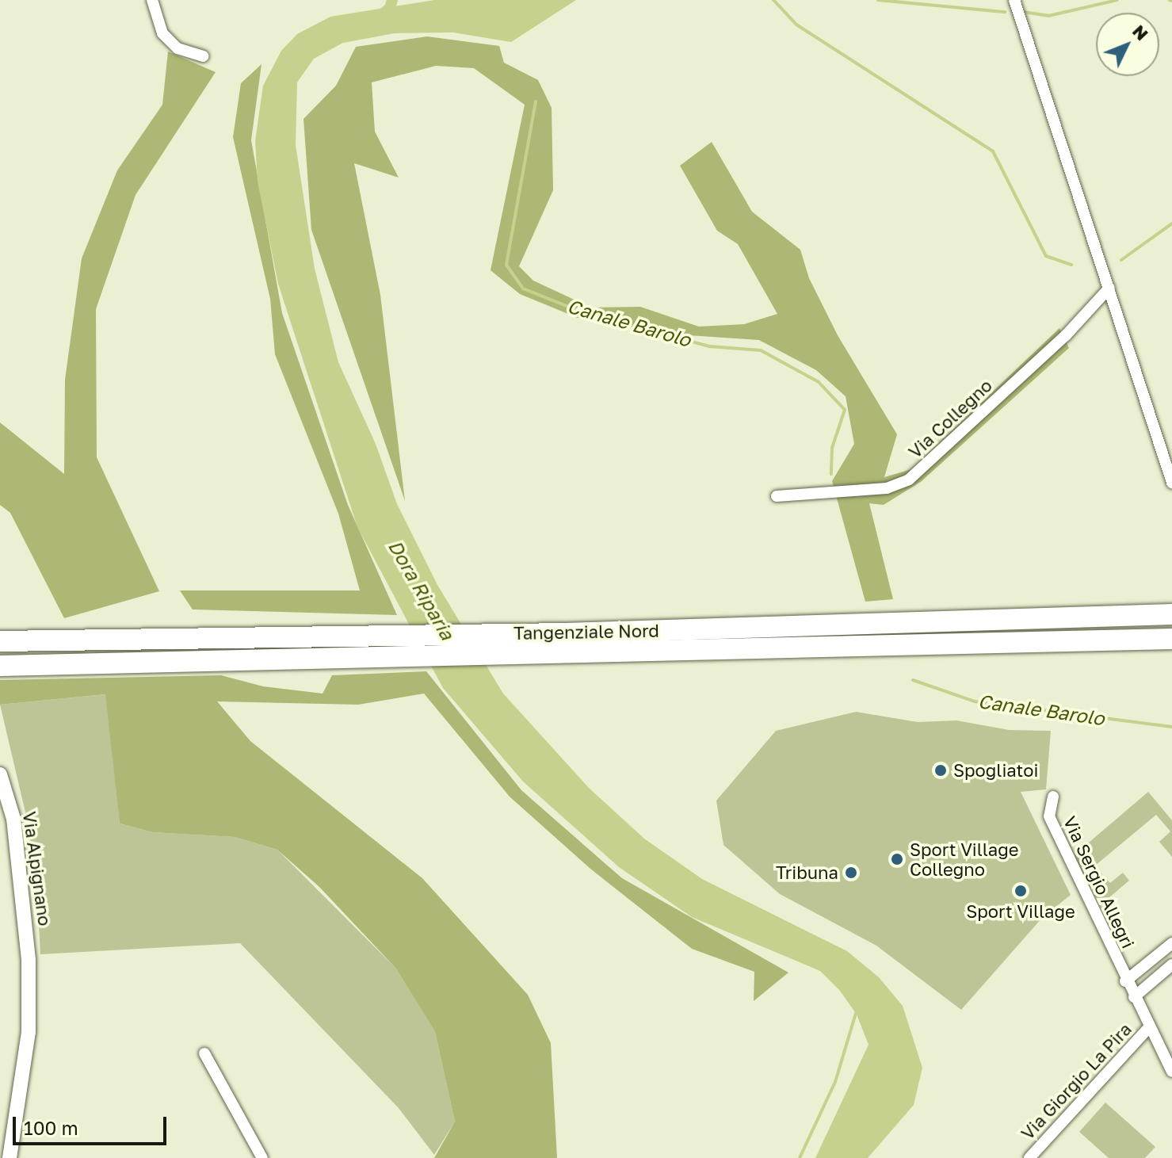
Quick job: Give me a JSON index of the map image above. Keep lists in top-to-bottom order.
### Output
{
  "streets": {
    "highway": ["Tangenziale Nord"],
    "street": [
      "Via Collegno",
      "Via Alpignano",
      "Via Sergio Allegri",
      "Via Giorgio La Pira"
    ]
  },
  "crossings": [
    ["Via Sergio Allegri", "Via Giorgio La Pira"]
  ],
  "water": ["Canale Barolo", "Dora Riparia"],
  "places": [
    "Spogliatoi",
    "Sport Village Collegno",
    "Tribuna",
    "Sport Village"
  ],
  "scale_bar": "100 m",
  "north": "top right"
}
